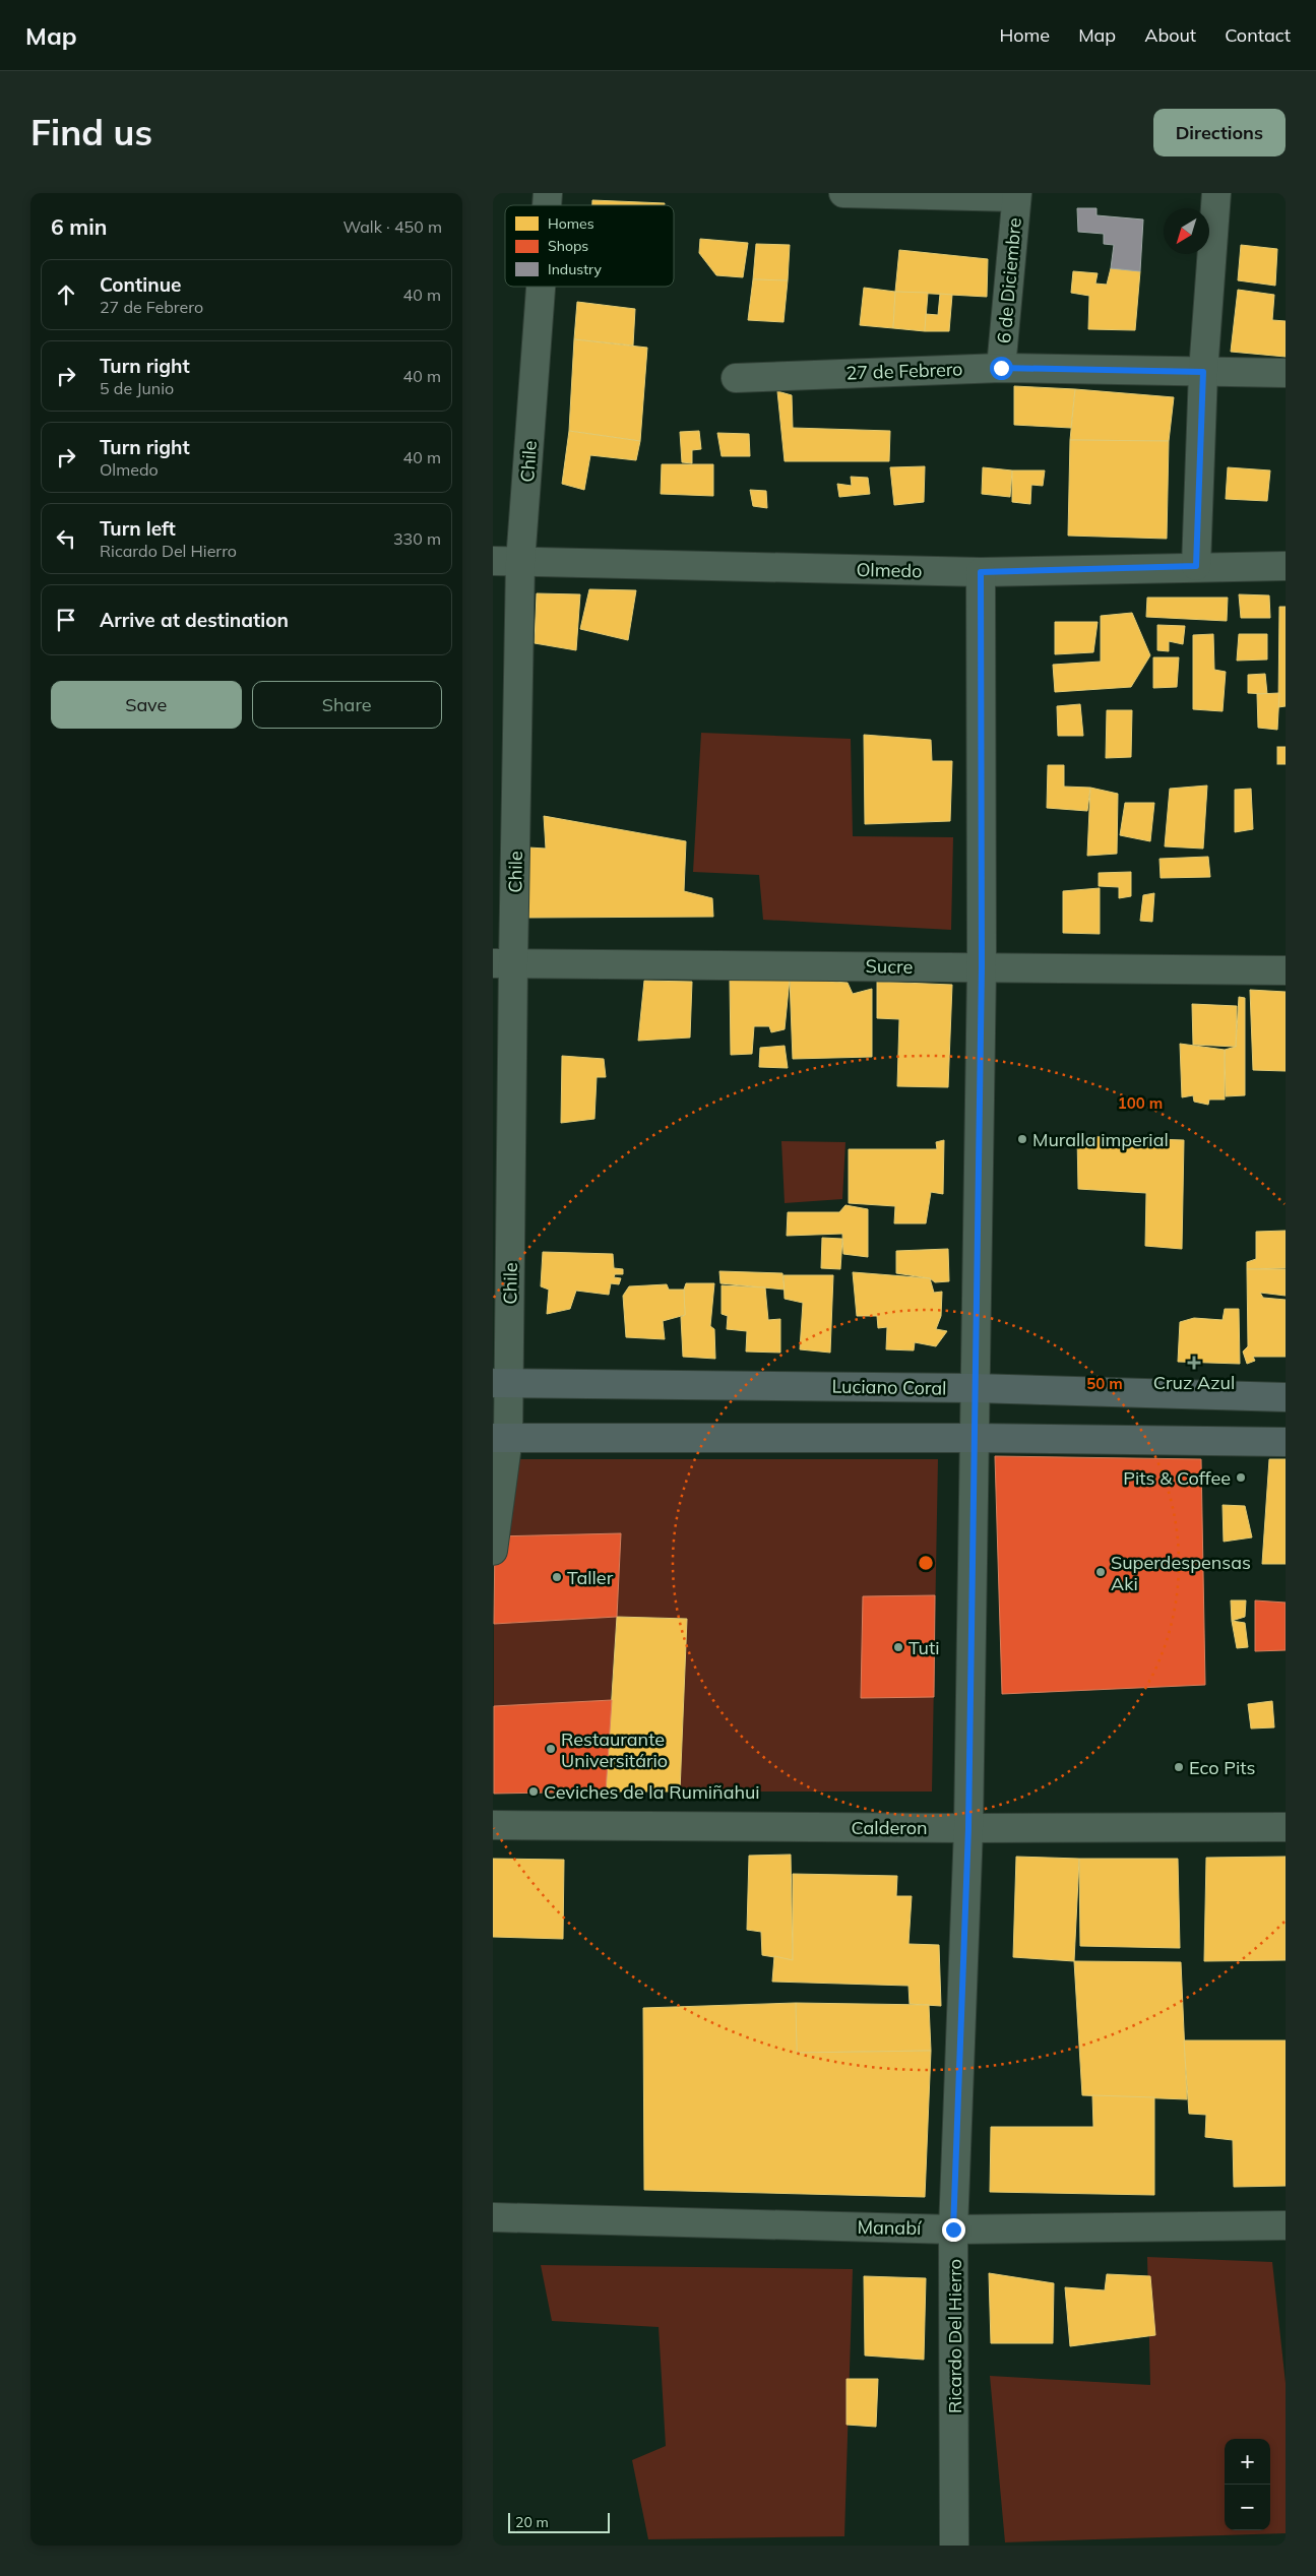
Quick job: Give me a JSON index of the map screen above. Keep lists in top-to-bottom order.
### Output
{
  "streets": {
    "main road": ["Luciano Coral"],
    "street": [
      "6 de Diciembre",
      "27 de Febrero",
      "Chile",
      "Olmedo",
      "Sucre",
      "Calderon",
      "Manabí",
      "Ricardo Del Hierro"
    ]
  },
  "crossings": [
    ["6 de Diciembre", "27 de Febrero"],
    ["Chile", "Olmedo"],
    ["Chile", "Sucre"],
    ["Chile", "Luciano Coral"],
    ["Olmedo", "Ricardo Del Hierro"],
    ["Sucre", "Ricardo Del Hierro"],
    ["Luciano Coral", "Ricardo Del Hierro"],
    ["Calderon", "Ricardo Del Hierro"],
    ["Manabí", "Ricardo Del Hierro"]
  ],
  "places": {
    "other": [
      "Muralla imperial",
      "Pits & Coffee",
      "Superdespensas Aki",
      "Taller",
      "Tuti",
      "Restaurante Universitário",
      "Eco Pits",
      "Ceviches de la Rumiñahui"
    ],
    "health": ["Cruz Azul"]
  },
  "legend": ["Homes", "Shops", "Industry"],
  "scale_bar": "20 m",
  "north": "bottom left",
  "page": {
    "header": "Map",
    "nav": [
      "Home",
      "Map",
      "About",
      "Contact"
    ],
    "buttons": [
      "Directions",
      ["Save", "Share"]
    ],
    "title": "Find us",
    "heading": ["6 min", "Walk · 450 m"],
    "list": [
      ["Continue", "27 de Febrero", "40 m"],
      ["Turn right", "5 de Junio", "40 m"],
      ["Turn right", "Olmedo", "40 m"],
      ["Turn left", "Ricardo Del Hierro", "330 m"],
      "Arrive at destination"
    ],
    "map_buttons": ["+", "−"],
    "scale": "20 m"
  },
  "rings": ["100 m", "50 m"]
}
